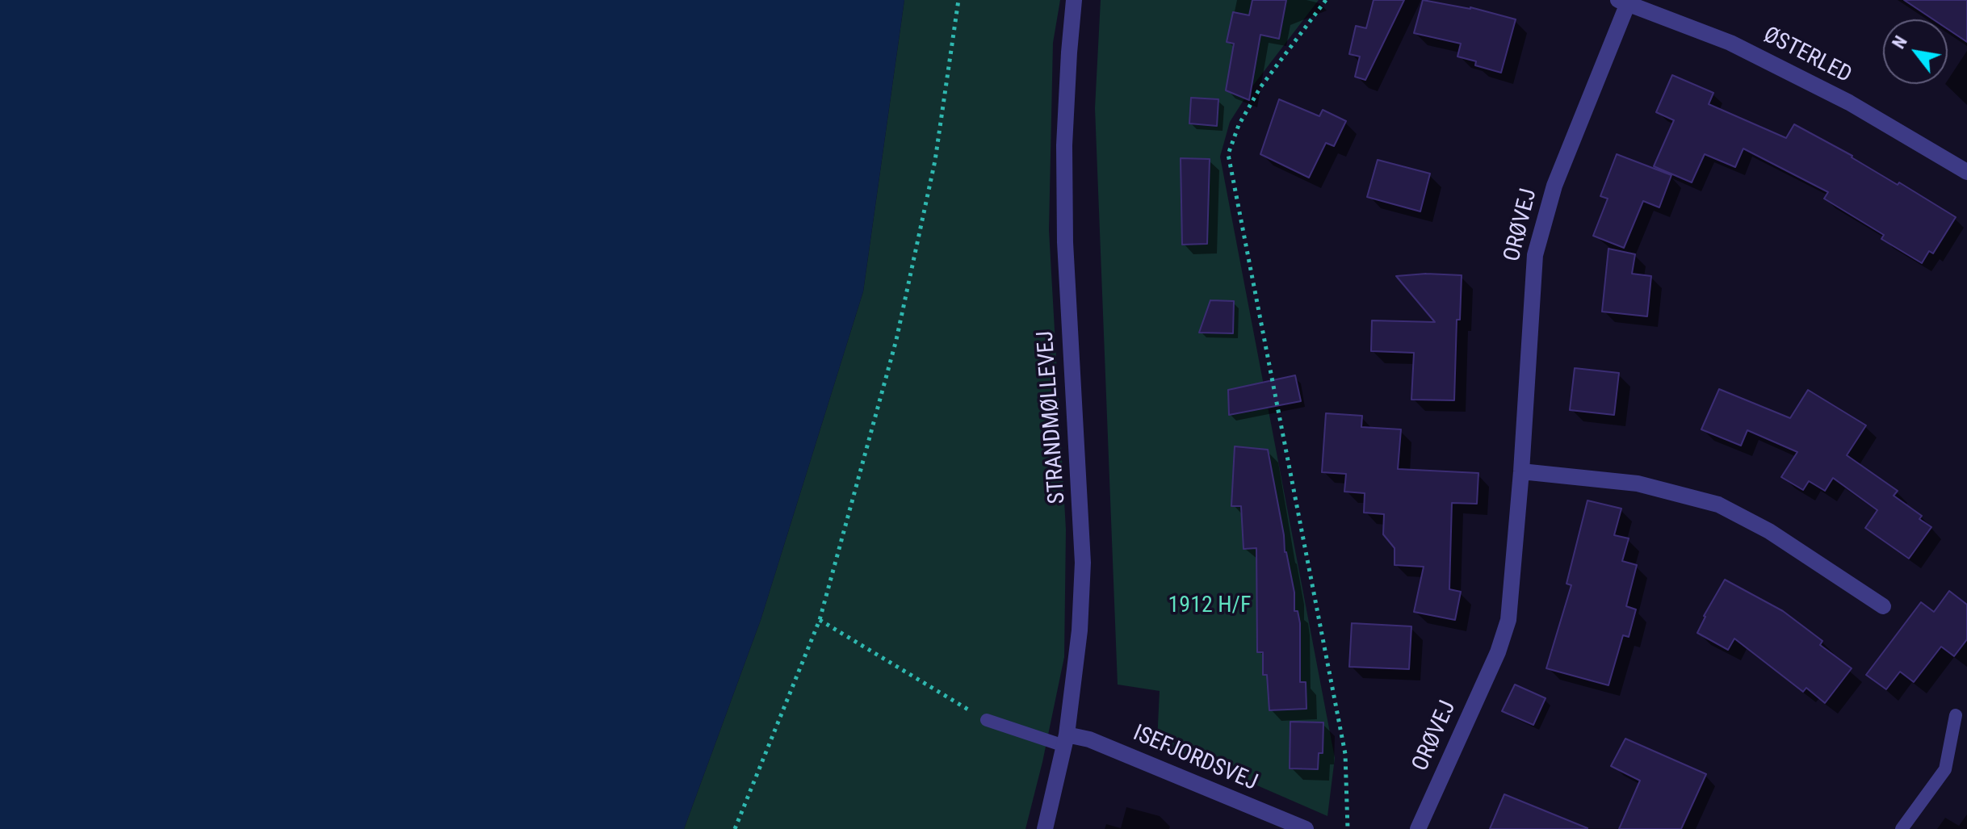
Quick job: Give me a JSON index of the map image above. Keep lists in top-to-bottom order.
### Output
{
  "streets": {
    "street": [
      "ØSTERLED",
      "ORØVEJ",
      "STRANDMØLLEVEJ",
      "ISEFJORDSVEJ"
    ]
  },
  "crossings": [
    ["ØSTERLED", "ORØVEJ"],
    ["STRANDMØLLEVEJ", "ISEFJORDSVEJ"]
  ],
  "parks": ["1912 H/F"],
  "north": "top left"
}
